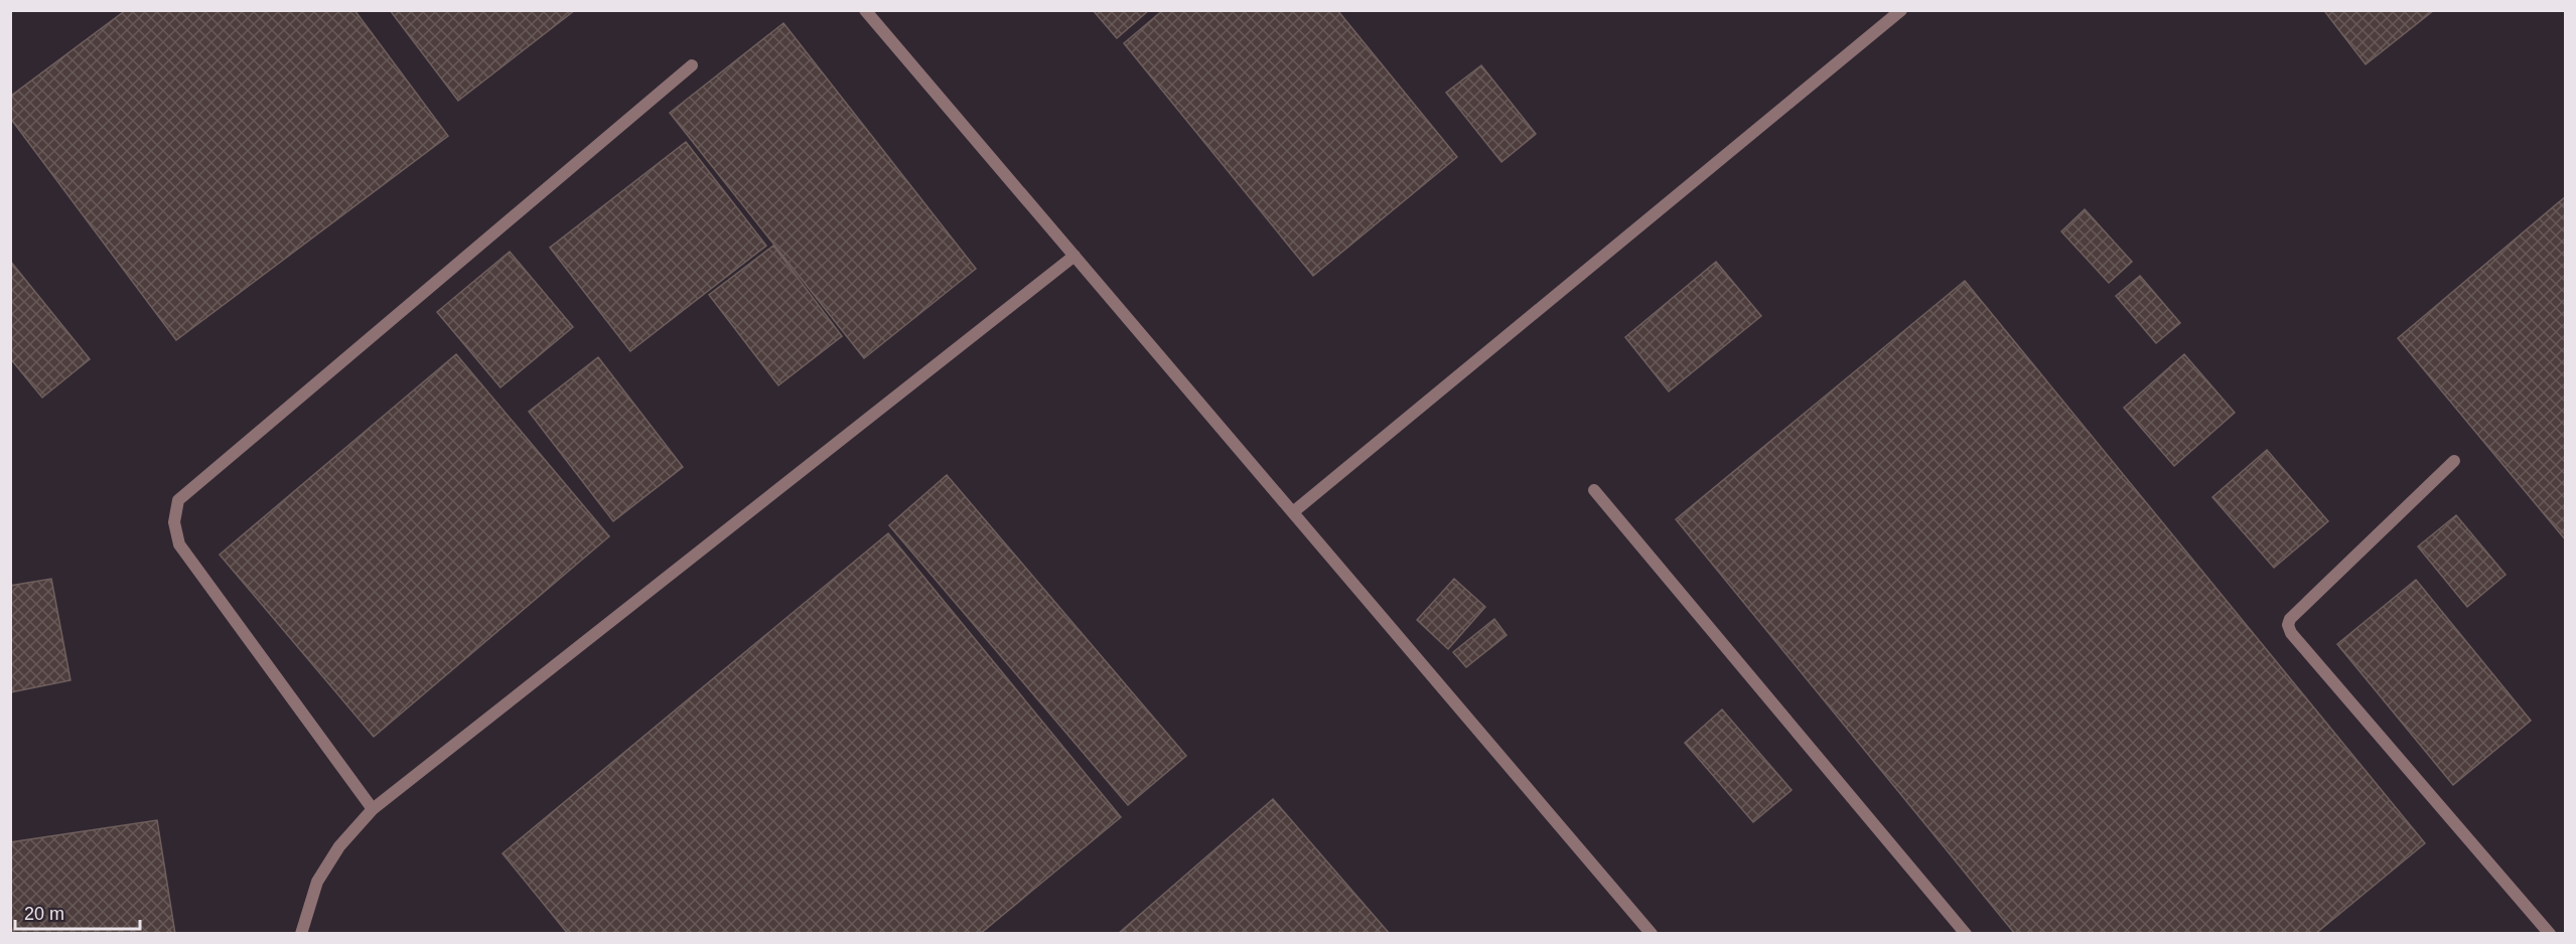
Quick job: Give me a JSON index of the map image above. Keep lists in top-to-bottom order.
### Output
{
  "scale_bar": "20 m"
}
